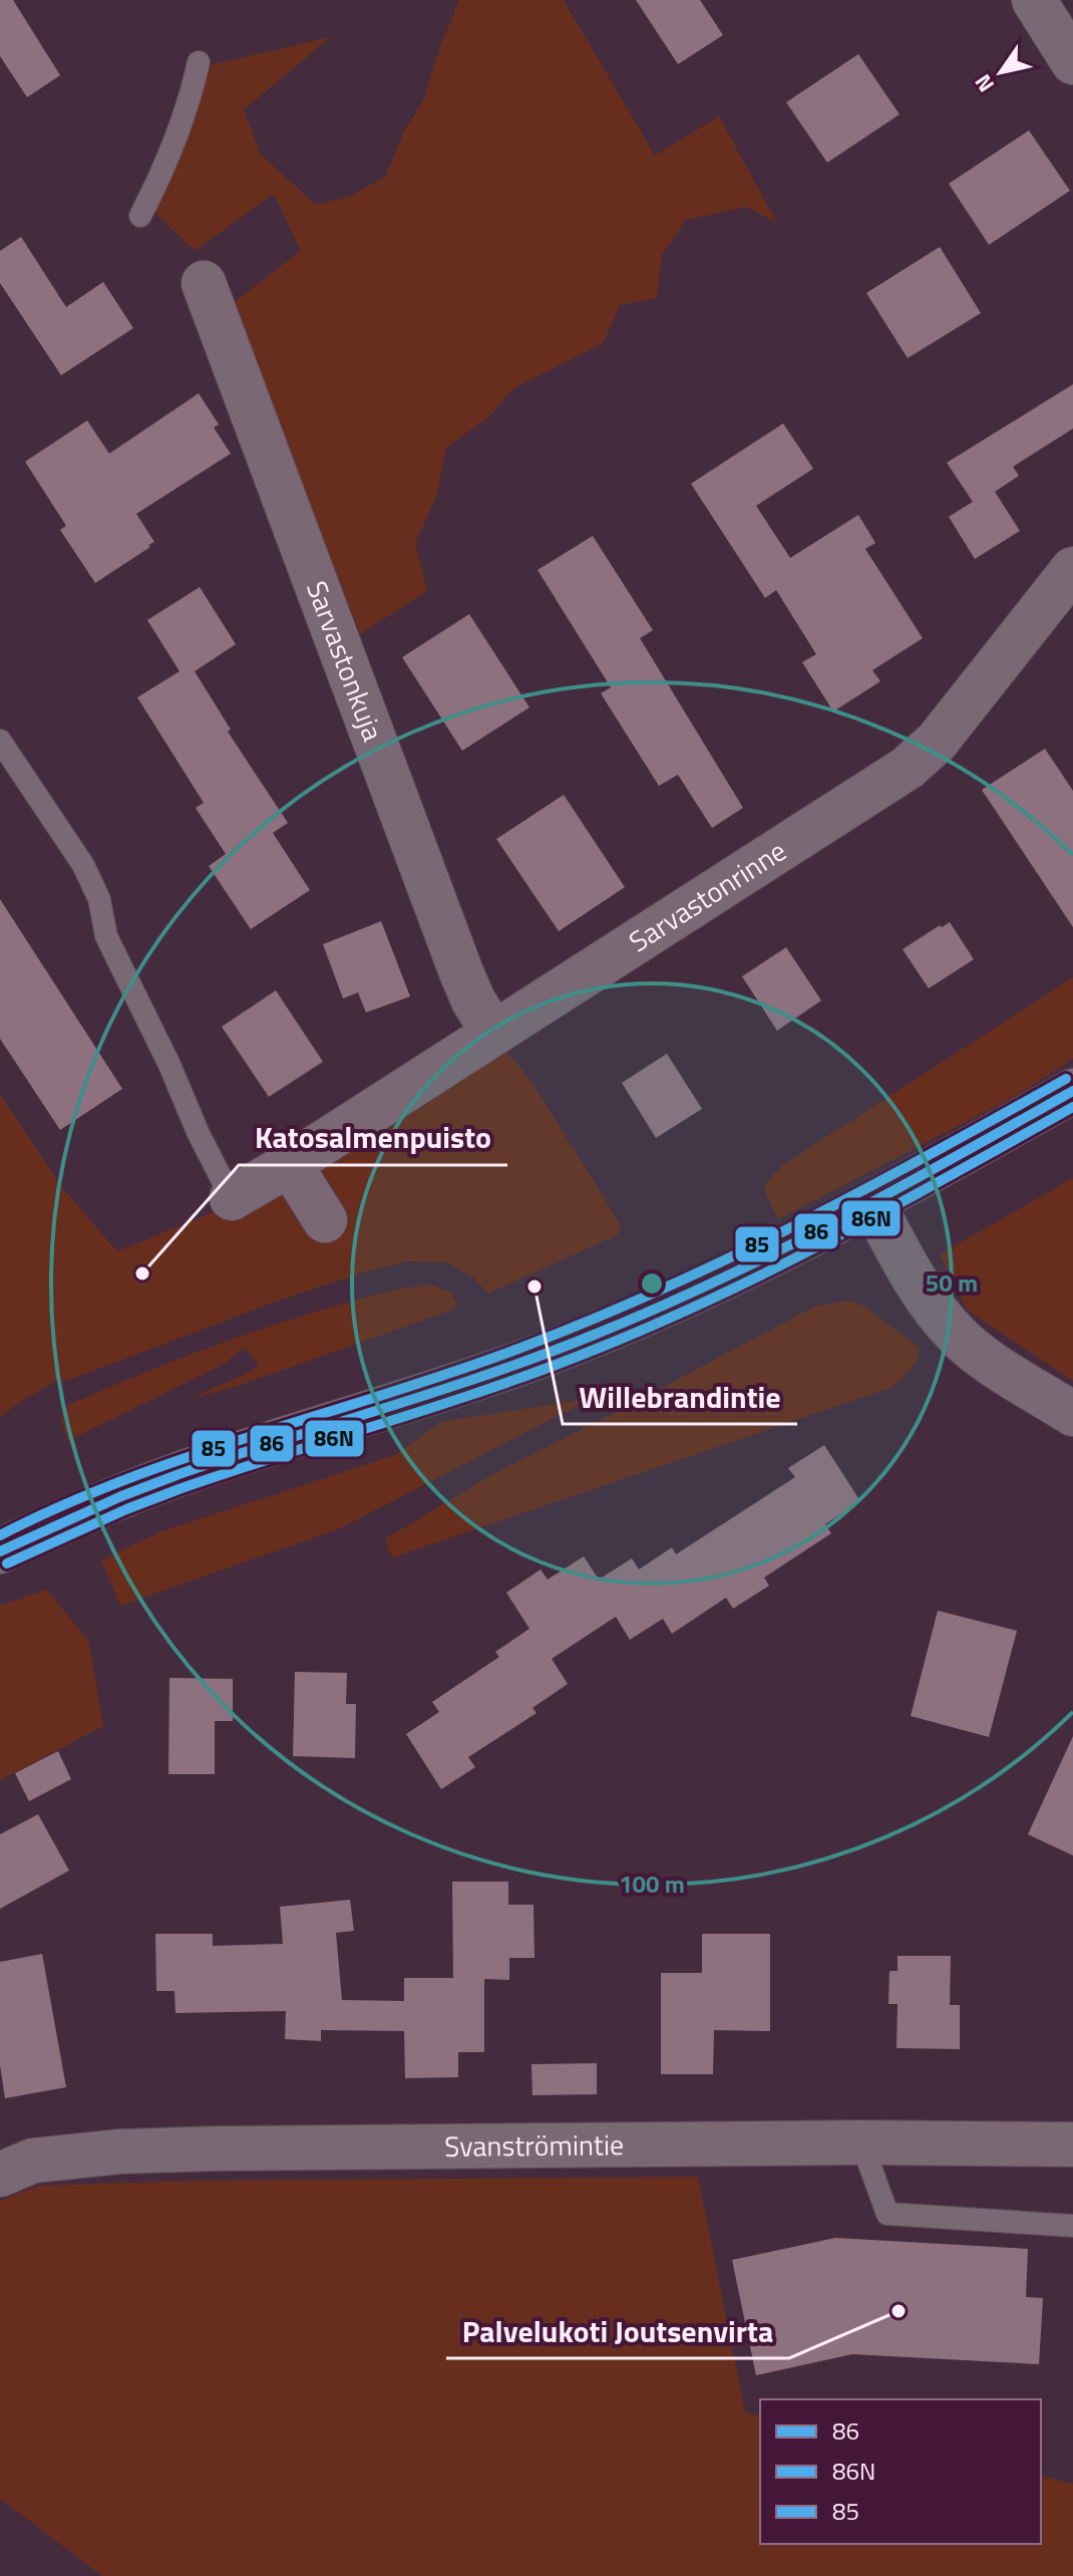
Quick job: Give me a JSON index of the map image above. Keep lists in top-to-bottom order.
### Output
{
  "streets": {
    "street": ["Sarvastonkuja", "Sarvastonrinne", "Svanströmintie"]
  },
  "crossings": [
    ["Sarvastonkuja", "Sarvastonrinne"]
  ],
  "places": ["Katosalmenpuisto", "Willebrandintie", "Palvelukoti Joutsenvirta"],
  "lines": ["transit line 85", "transit line 86", "transit line 86N"],
  "legend": ["86", "86N", "85"],
  "north": "bottom left",
  "rings": ["50 m", "100 m"]
}
